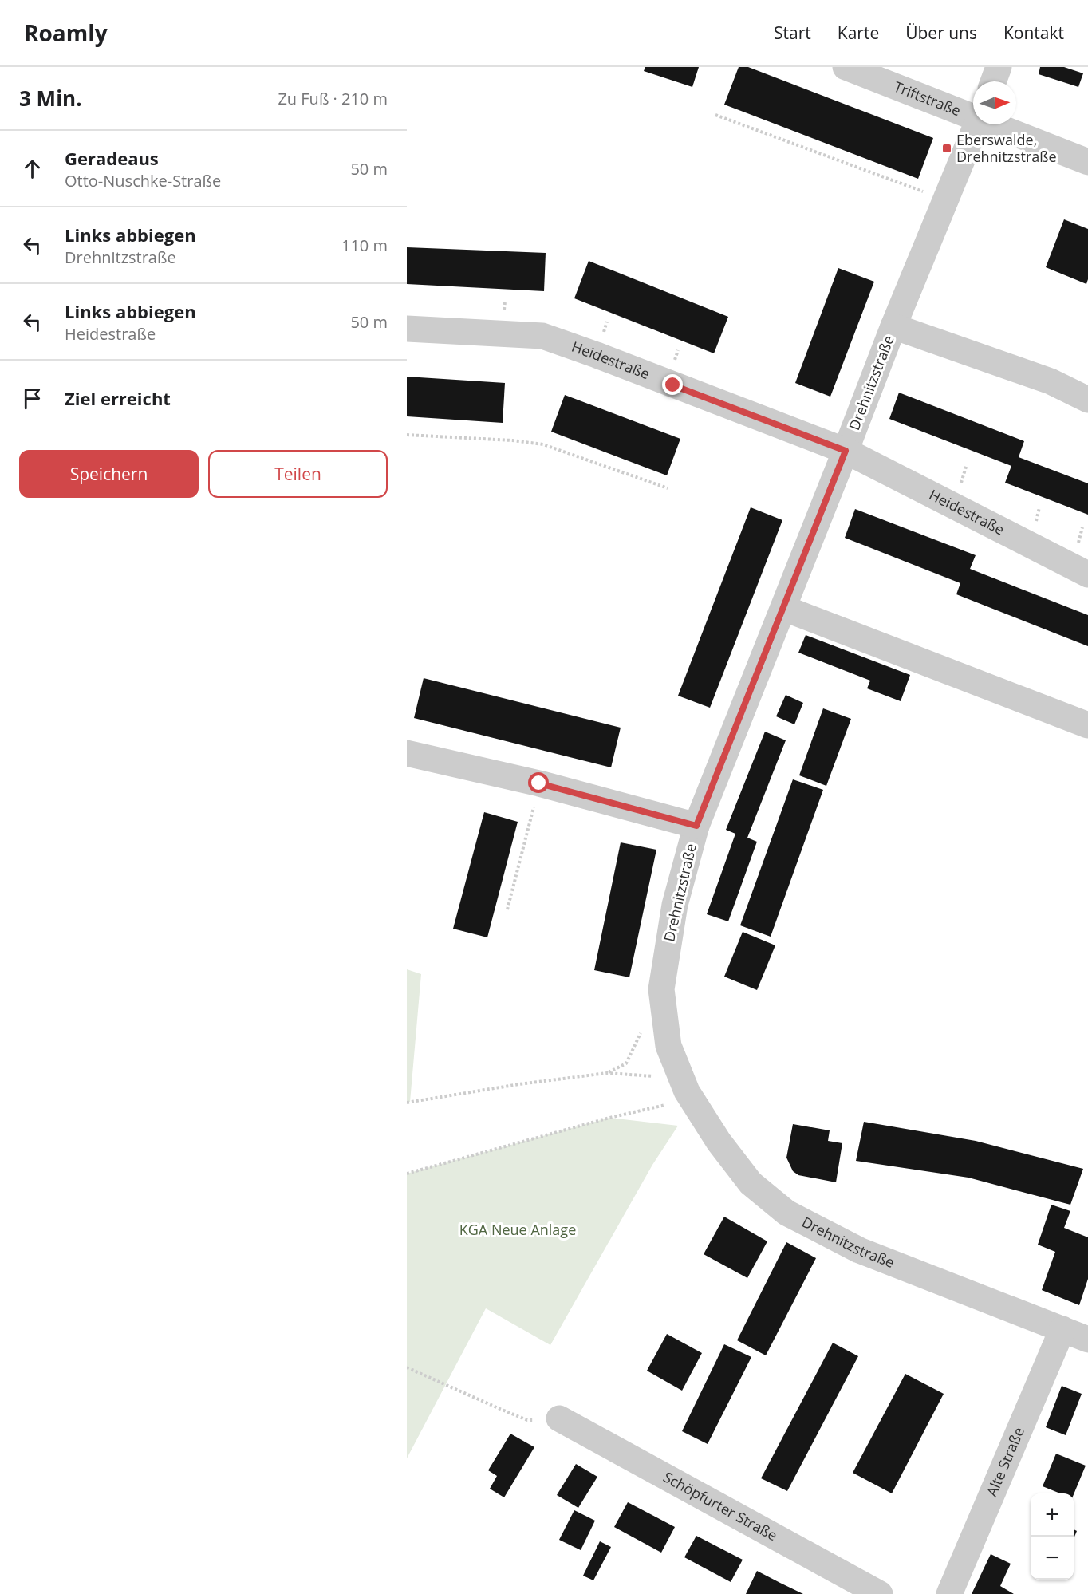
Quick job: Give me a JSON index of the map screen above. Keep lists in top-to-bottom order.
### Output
{
  "streets": {
    "street": [
      "Triftstraße",
      "Heidestraße",
      "Drehnitzstraße",
      "Alte Straße",
      "Schöpfurter Straße"
    ]
  },
  "crossings": [
    ["Heidestraße", "Drehnitzstraße"],
    ["Drehnitzstraße", "Alte Straße"]
  ],
  "parks": ["KGA Neue Anlage"],
  "places": {
    "transit": ["Eberswalde, Drehnitzstraße"]
  },
  "north": "right",
  "page": {
    "header": "Roamly",
    "nav": [
      "Start",
      "Karte",
      "Über uns",
      "Kontakt"
    ],
    "heading": ["3 Min.", "Zu Fuß · 210 m"],
    "list": [
      ["Geradeaus", "Otto-Nuschke-Straße", "50 m"],
      ["Links abbiegen", "Drehnitzstraße", "110 m"],
      ["Links abbiegen", "Heidestraße", "50 m"],
      "Ziel erreicht"
    ],
    "buttons": ["Speichern", "Teilen"],
    "map_buttons": ["+", "−"]
  }
}
